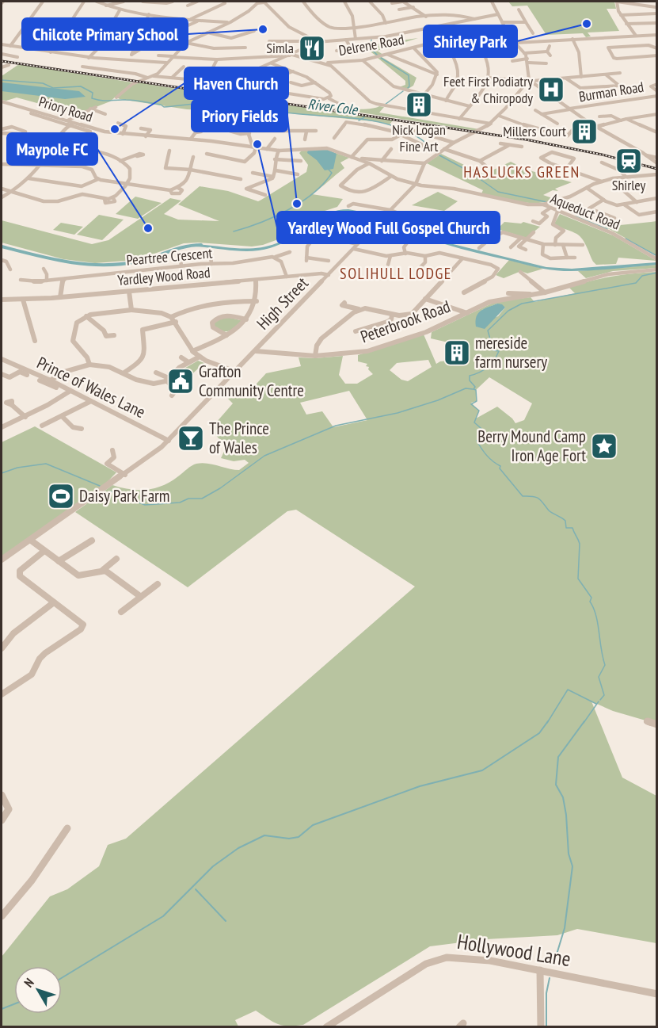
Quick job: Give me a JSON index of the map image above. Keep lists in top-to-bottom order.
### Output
{
  "streets": {
    "street": [
      "Delrene Road",
      "Burman Road",
      "Priory Road",
      "Aqueduct Road",
      "Peartree Crescent",
      "Yardley Wood Road",
      "High Street",
      "Peterbrook Road",
      "Prince of Wales Lane",
      "Hollywood Lane"
    ]
  },
  "crossings": [
    ["Priory Road", "Aqueduct Road"],
    ["Aqueduct Road", "High Street"],
    ["Yardley Wood Road", "High Street"],
    ["High Street", "Peterbrook Road"],
    ["High Street", "Prince of Wales Lane"]
  ],
  "districts": ["HASLUCKS GREEN", "SOLIHULL LODGE"],
  "water": ["River Cole"],
  "places": {
    "other": [
      "Shirley Park",
      "Chilcote Primary School",
      "Haven Church",
      "Yardley Wood Full Gospel Church",
      "Priory Fields",
      "Maypole FC"
    ],
    "restaurant": ["Simla"],
    "hospital": ["Feet First Podiatry & Chiropody"],
    "building": ["Nick Logan Fine Art", "Millers Court", "mereside farm nursery"],
    "station": ["Shirley"],
    "public building": ["Grafton Community Centre"],
    "bar": ["The Prince of Wales"],
    "place": ["Berry Mound Camp Iron Age Fort"],
    "sports": ["Daisy Park Farm"]
  },
  "north": "top left"
}
